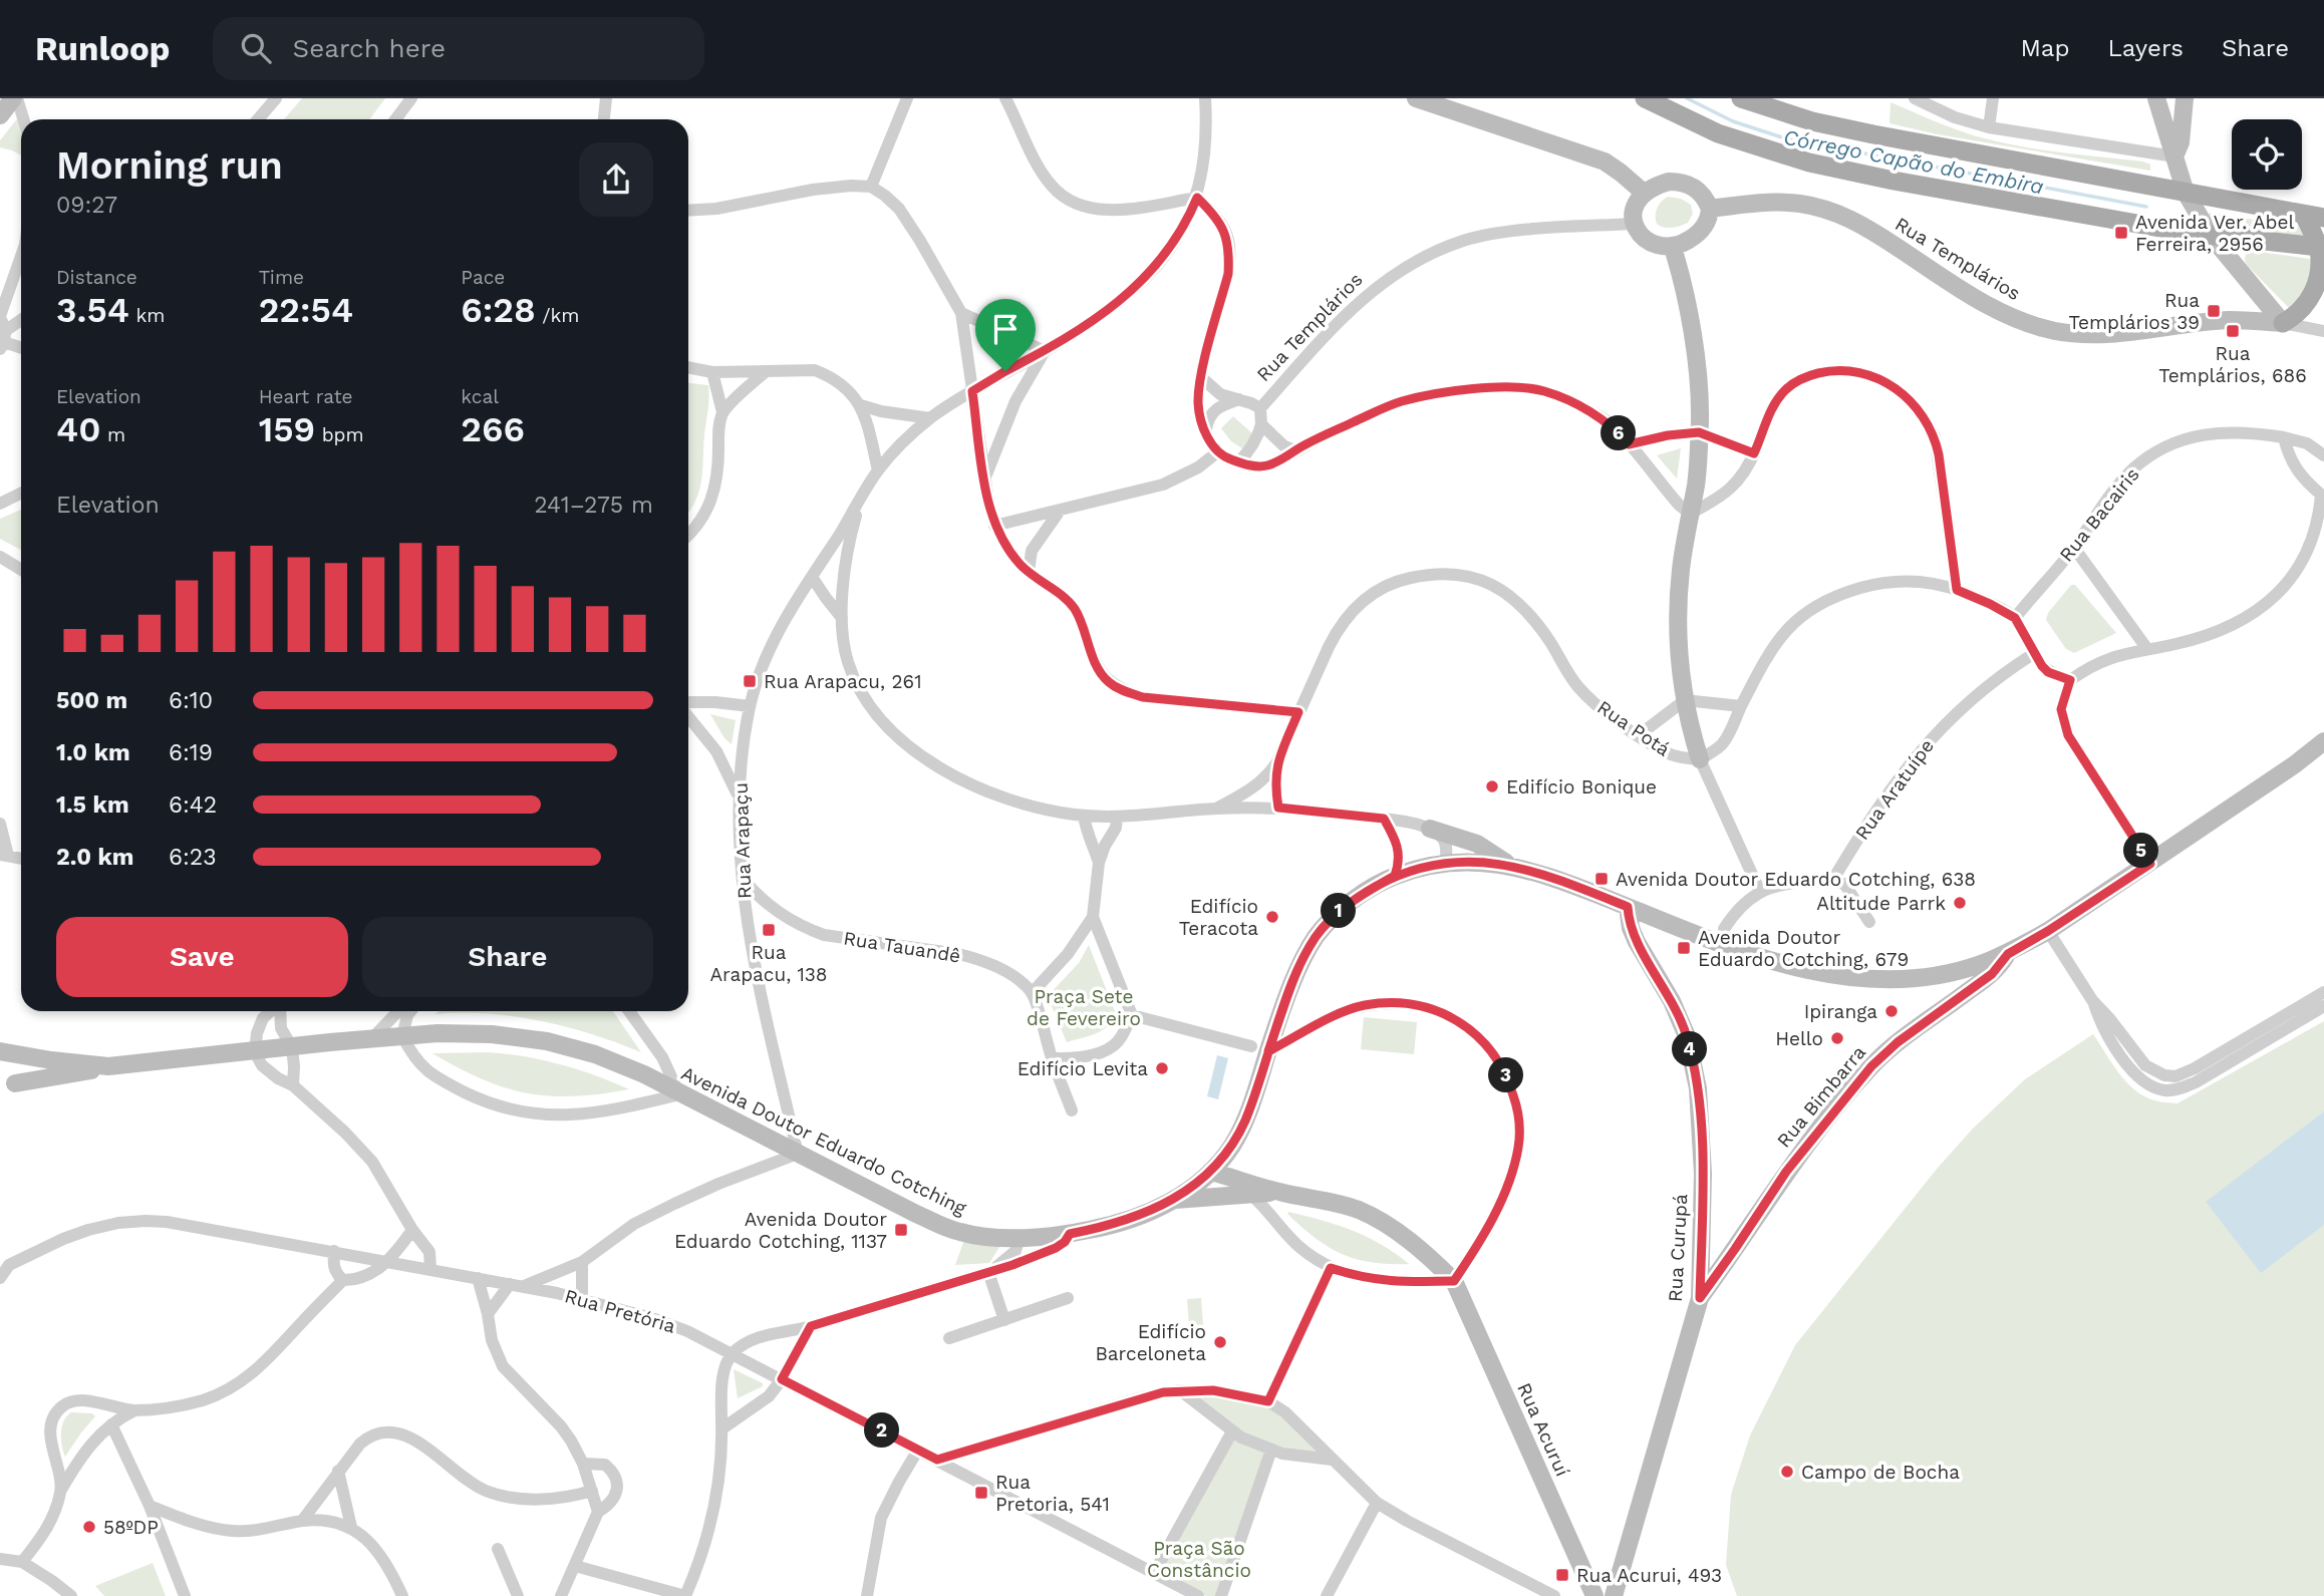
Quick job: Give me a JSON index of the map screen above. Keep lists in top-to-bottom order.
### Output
{
  "streets": {
    "main road": [
      "Rua Templários",
      "Rua Bimbarra",
      "Avenida Doutor Eduardo Cotching",
      "Rua Curupá",
      "Rua Acuruí"
    ],
    "street": [
      "Rua Bacairis",
      "Rua Potá",
      "Rua Aratuípe",
      "Rua Arapaçu",
      "Rua Tauandê",
      "Rua Pretória"
    ]
  },
  "crossings": [
    ["Rua Arapaçu", "Rua Tauandê"],
    ["Rua Arapaçu", "Avenida Doutor Eduardo Cotching"],
    ["Rua Bimbarra", "Avenida Doutor Eduardo Cotching"],
    ["Rua Bimbarra", "Rua Curupá"],
    ["Avenida Doutor Eduardo Cotching", "Rua Curupá"]
  ],
  "water": ["Córrego Capão do Embira"],
  "parks": ["Praça Sete de Fevereiro", "Praça São Constâncio"],
  "places": {
    "transit": [
      "Avenida Ver. Abel Ferreira, 2956",
      "Rua Templários 39",
      "Rua Templários, 686",
      "Rua Arapacu, 261",
      "Avenida Doutor Eduardo Cotching, 638",
      "Rua Arapacu, 138",
      "Avenida Doutor Eduardo Cotching, 679",
      "Avenida Doutor Eduardo Cotching, 1137",
      "Rua Pretoria, 541",
      "Rua Acurui, 493"
    ],
    "other": [
      "Edifício Bonique",
      "Altitude Parrk",
      "Edifício Teracota",
      "Ipiranga",
      "Hello",
      "Edifício Levita",
      "Edifício Barceloneta",
      "Campo de Bocha",
      "58ºDP"
    ]
  },
  "page": {
    "header": "Runloop",
    "search": "Search here",
    "nav": ["Map", "Layers", "Share"],
    "heading": ["Morning run", "09:27"],
    "stats": [
      ["Distance", "3.54 km"],
      ["Time", "22:54"],
      ["Pace", "6:28 /km"],
      ["Elevation", "40 m"],
      ["Heart rate", "159 bpm"],
      ["kcal", "266"]
    ],
    "pins": [
      "6",
      "5",
      "1",
      "4",
      "3",
      "2"
    ],
    "chart": ["Elevation", "241–275 m"],
    "list": [
      {
        "name": "500 m",
        "note": "6:10"
      },
      {
        "name": "1.0 km",
        "note": "6:19"
      },
      {
        "name": "1.5 km",
        "note": "6:42"
      },
      {
        "name": "2.0 km",
        "note": "6:23"
      }
    ],
    "buttons": ["Save", "Share"]
  }
}
